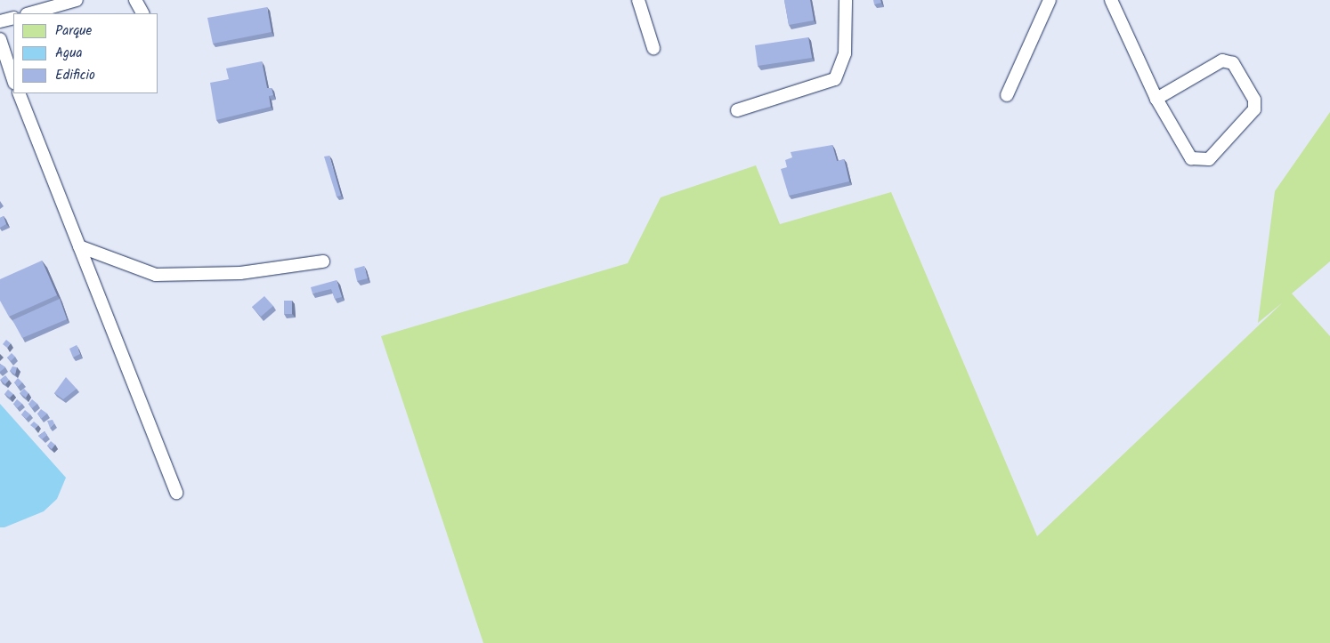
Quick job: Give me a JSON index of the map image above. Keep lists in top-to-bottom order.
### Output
{
  "legend": ["Parque", "Agua", "Edificio"]
}
